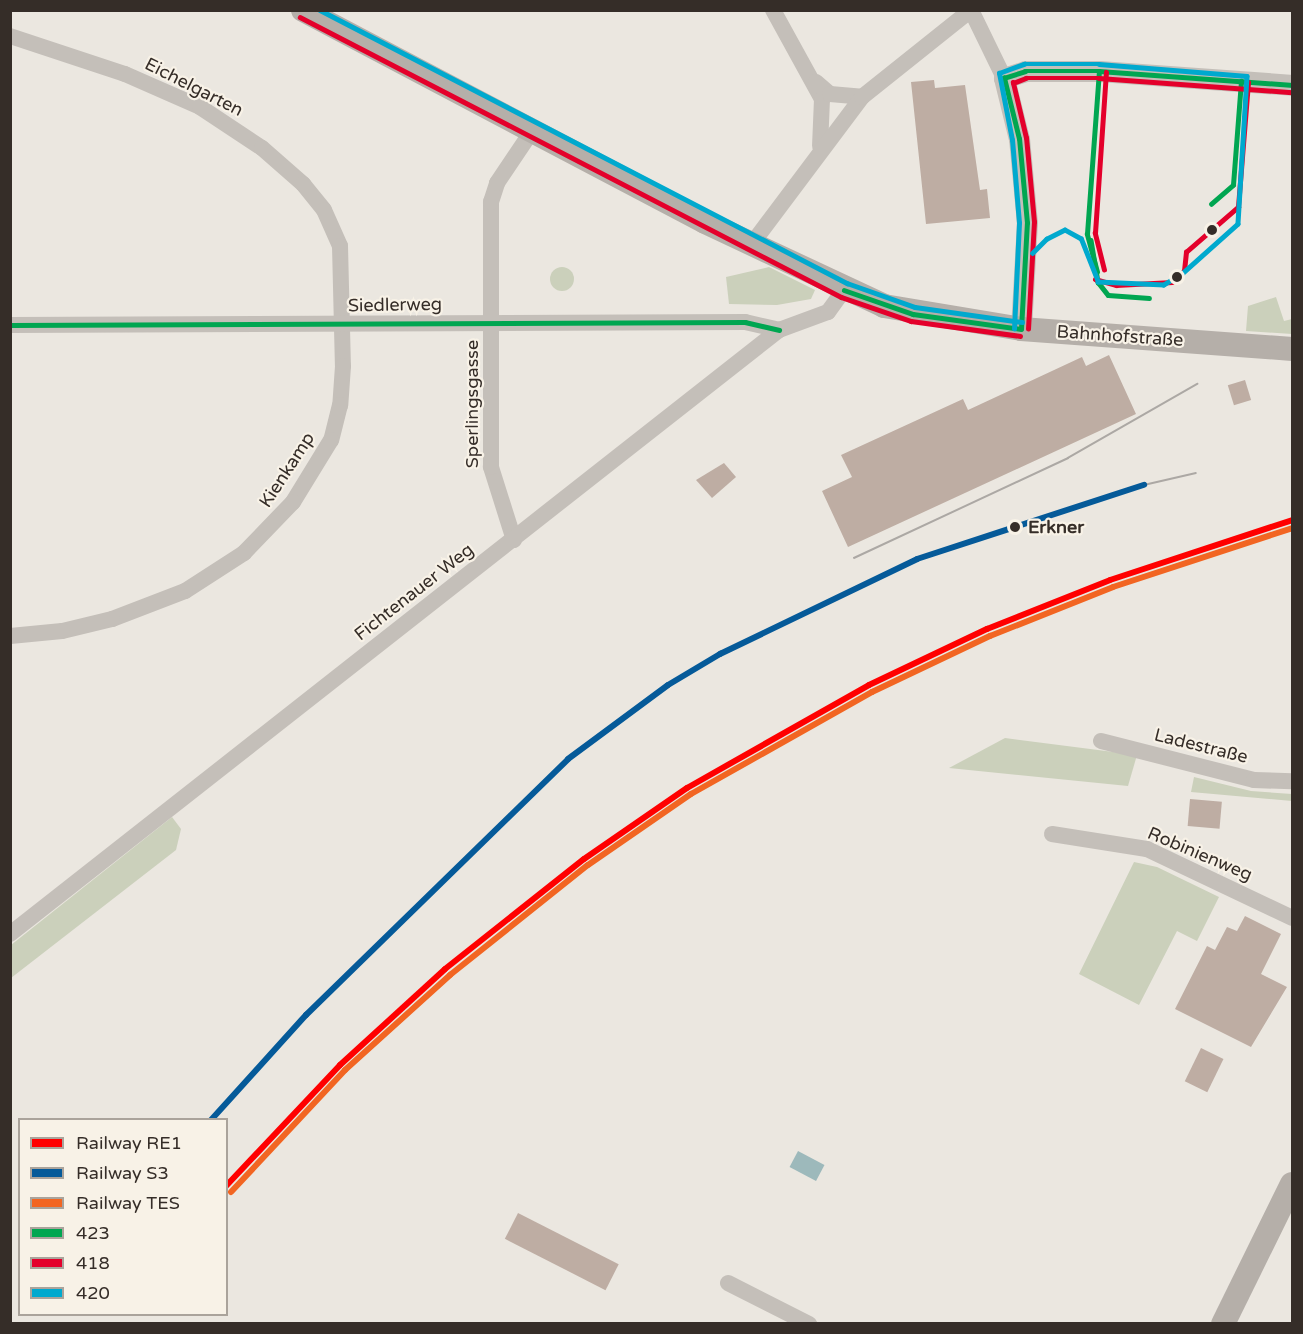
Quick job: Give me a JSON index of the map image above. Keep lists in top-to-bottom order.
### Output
{
  "streets": {
    "main road": ["Bahnhofstraße"],
    "street": [
      "Eichelgarten",
      "Siedlerweg",
      "Sperlingsgasse",
      "Kienkamp",
      "Fichtenauer Weg",
      "Ladestraße",
      "Robinienweg"
    ]
  },
  "crossings": [
    ["Eichelgarten", "Siedlerweg"],
    ["Eichelgarten", "Kienkamp"],
    ["Siedlerweg", "Sperlingsgasse"],
    ["Siedlerweg", "Kienkamp"],
    ["Siedlerweg", "Fichtenauer Weg"],
    ["Bahnhofstraße", "Sperlingsgasse"],
    ["Bahnhofstraße", "Fichtenauer Weg"],
    ["Sperlingsgasse", "Fichtenauer Weg"]
  ],
  "places": ["Erkner"],
  "lines": [
    "transit line 420",
    "transit line 418",
    "transit line 423",
    "rail line S3",
    "rail line RE1",
    "rail line TES"
  ],
  "legend": [
    "Railway RE1",
    "Railway S3",
    "Railway TES",
    "423",
    "418",
    "420"
  ]
}
